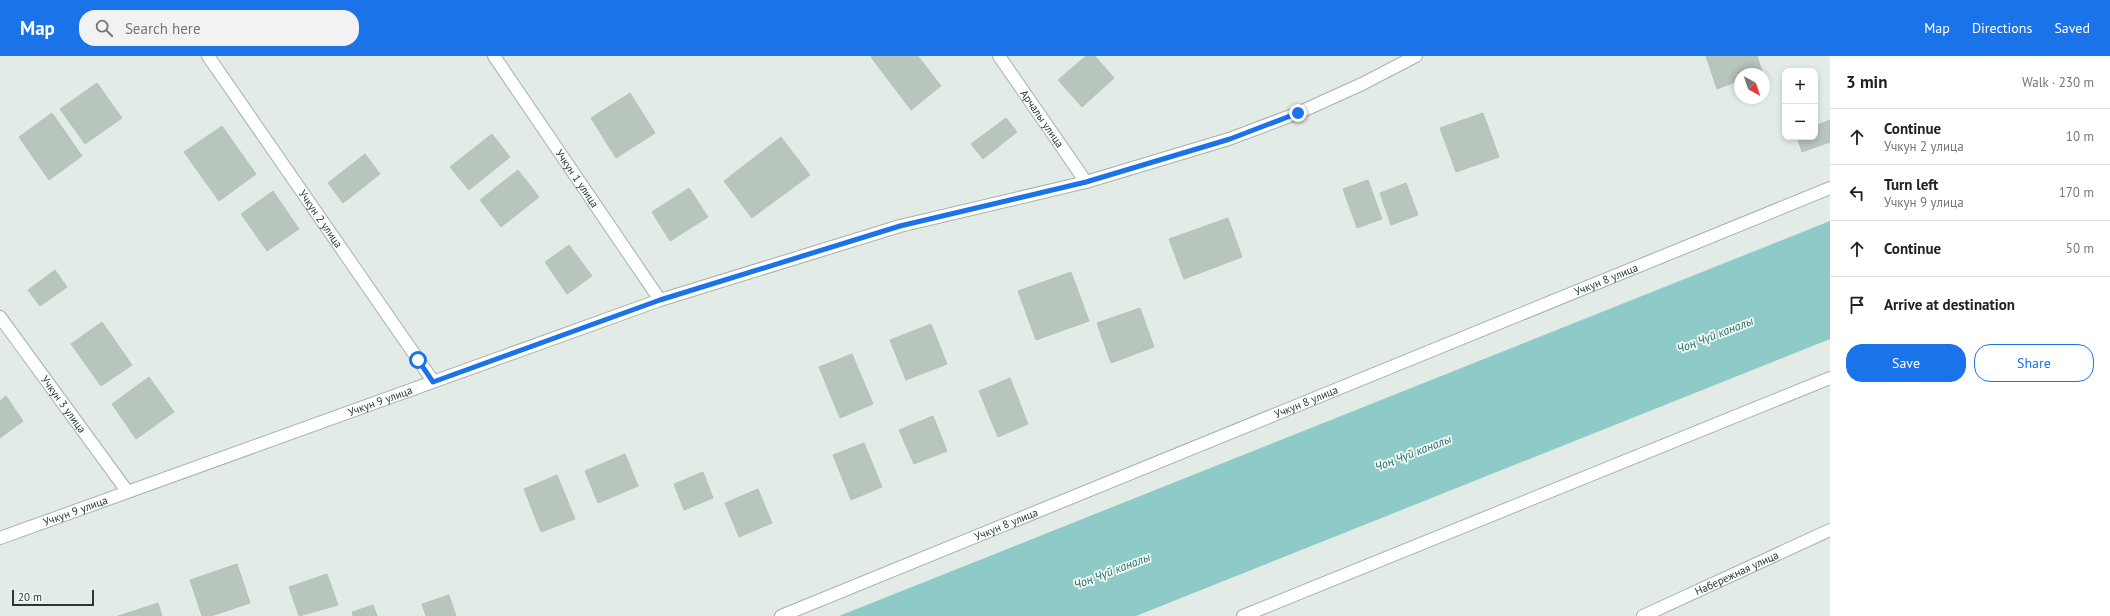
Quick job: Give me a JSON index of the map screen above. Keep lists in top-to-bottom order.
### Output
{
  "streets": {
    "street": [
      "Арчалы улица",
      "Учкун 1 улица",
      "Учкун 2 улица",
      "Учкун 8 улица",
      "Учкун 9 улица",
      "Учкун 3 улица",
      "Набережная улица"
    ]
  },
  "crossings": [
    ["Арчалы улица", "Учкун 9 улица"],
    ["Учкун 1 улица", "Учкун 9 улица"],
    ["Учкун 2 улица", "Учкун 9 улица"],
    ["Учкун 9 улица", "Учкун 3 улица"]
  ],
  "water": ["Чоң Чүй каналы"],
  "scale_bar": "20 m",
  "north": "bottom right",
  "page": {
    "header": "Map",
    "search": "Search here",
    "nav": ["Map", "Directions", "Saved"],
    "heading": ["3 min", "Walk · 230 m"],
    "map_buttons": ["+", "−"],
    "list": [
      ["Continue", "Учкун 2 улица", "10 m"],
      ["Turn left", "Учкун 9 улица", "170 m"],
      ["Continue", "50 m"],
      "Arrive at destination"
    ],
    "buttons": ["Save", "Share"],
    "scale": "20 m"
  }
}
